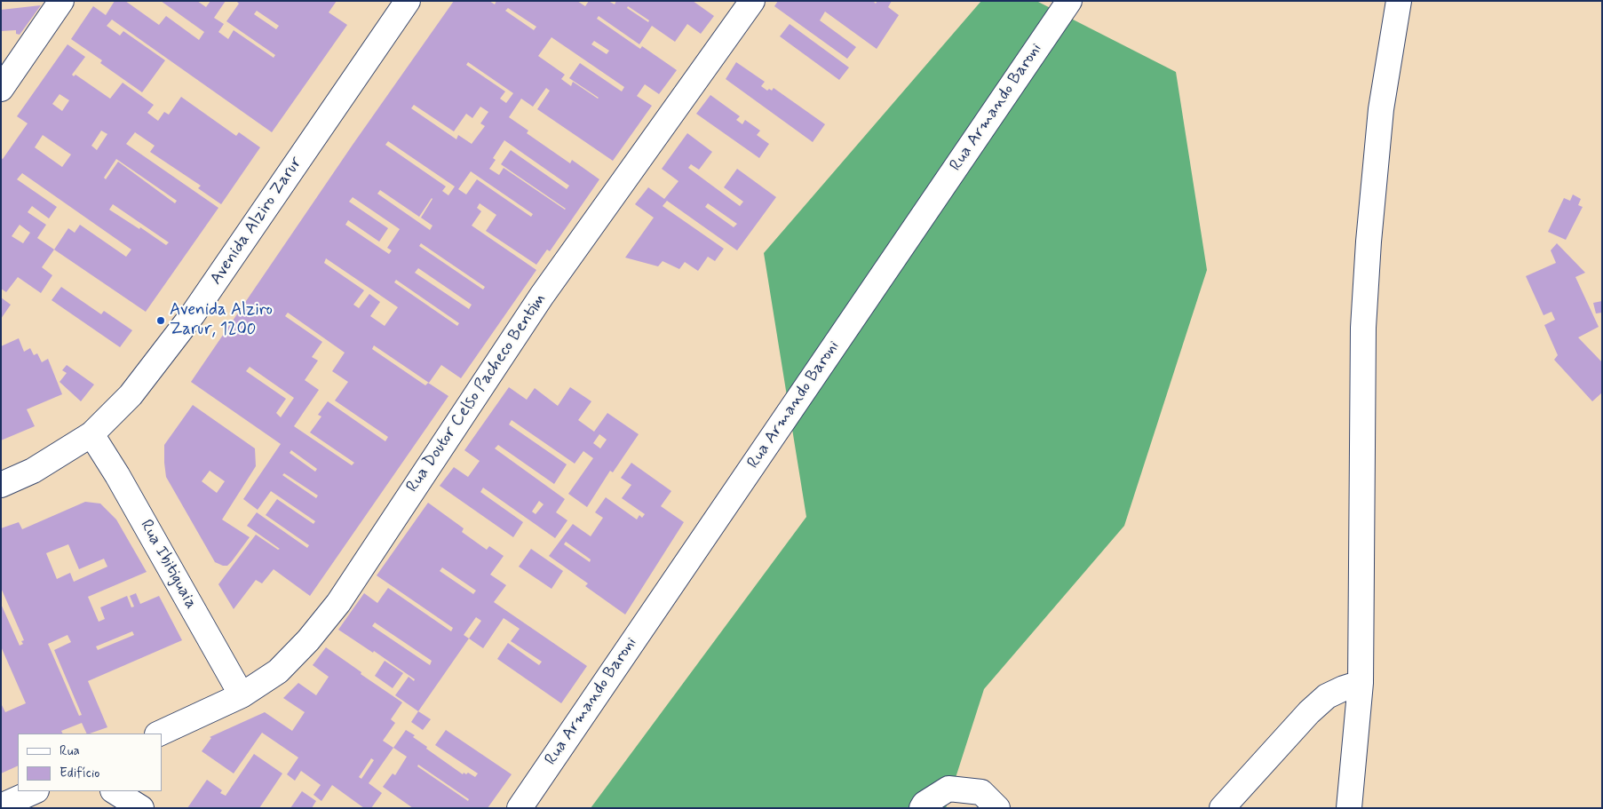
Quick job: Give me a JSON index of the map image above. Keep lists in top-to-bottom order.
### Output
{
  "streets": {
    "street": [
      "Rua Armando Baroni",
      "Avenida Alziro Zarur",
      "Rua Doutor Celso Pacheco Bentim",
      "Rua Ibitiguaia"
    ]
  },
  "crossings": [
    ["Avenida Alziro Zarur", "Rua Ibitiguaia"],
    ["Rua Doutor Celso Pacheco Bentim", "Rua Ibitiguaia"]
  ],
  "places": ["Avenida Alziro Zarur, 1200"],
  "legend": ["Rua", "Edifício"]
}
